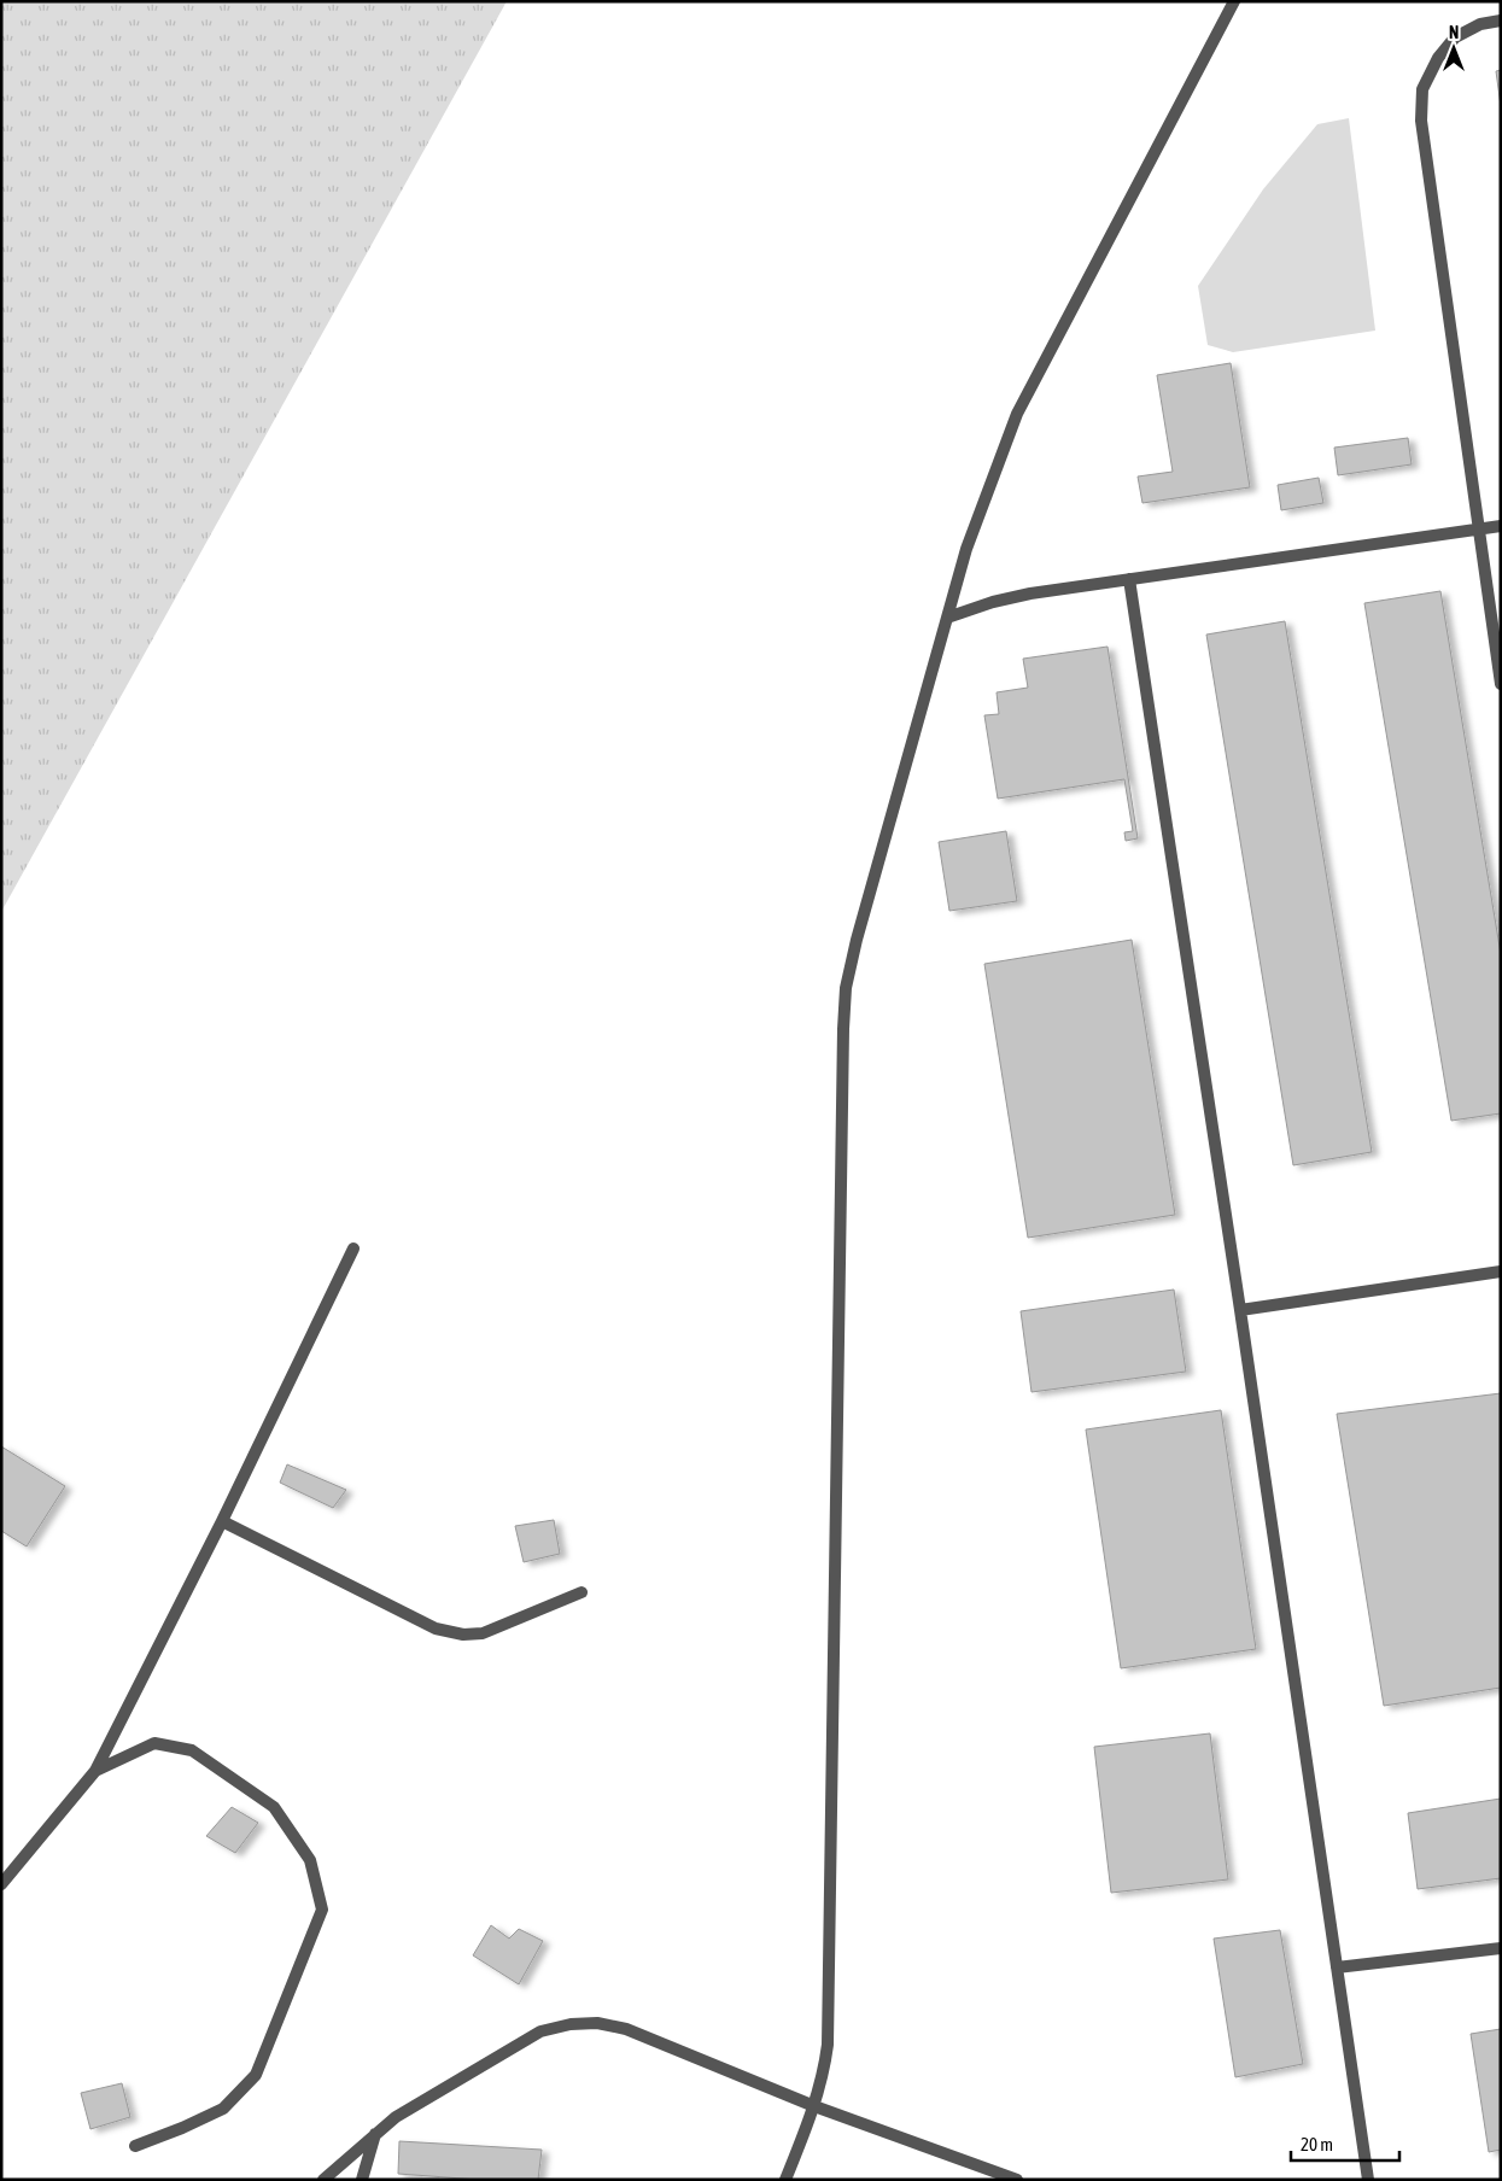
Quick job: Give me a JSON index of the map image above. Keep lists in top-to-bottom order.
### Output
{
  "scale_bar": "20 m",
  "north": "top"
}
